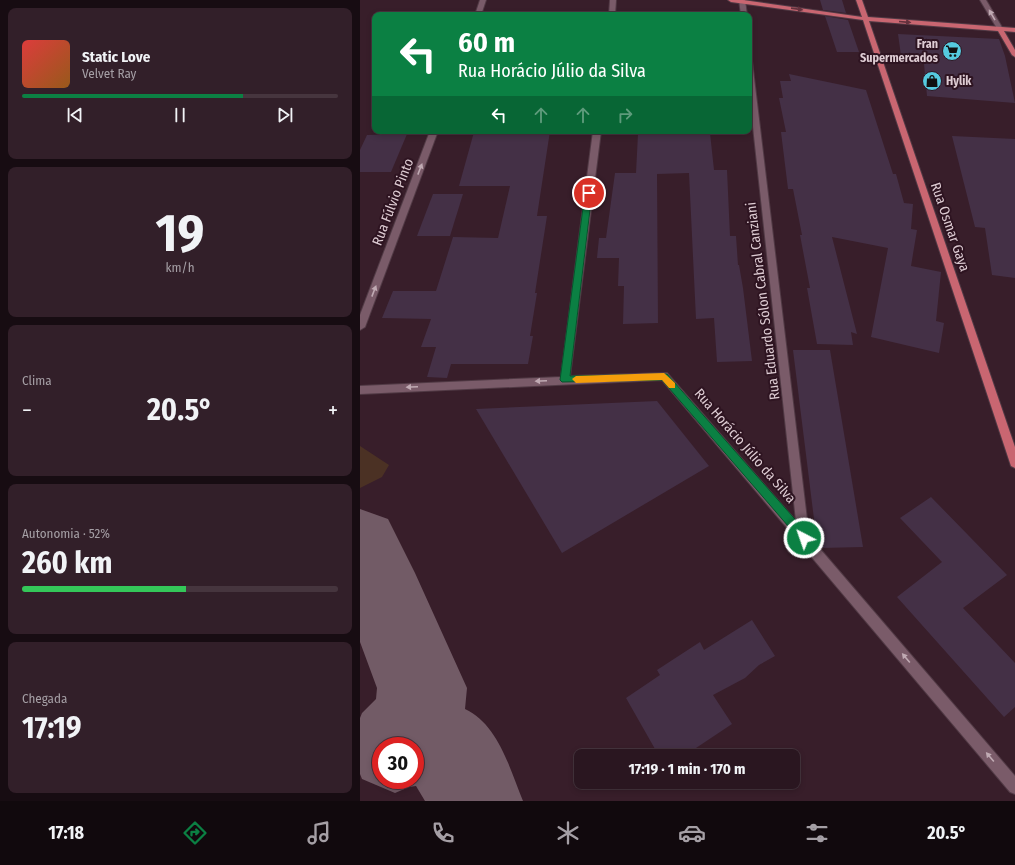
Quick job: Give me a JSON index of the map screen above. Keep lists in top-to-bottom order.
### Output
{
  "streets": {
    "main road": ["Rua Osmar Gaya"],
    "street": ["Rua Fúlvio Pinto", "Rua Eduardo Sólon Cabral Canziani", "Rua Horácio Júlio da Silva"]
  },
  "crossings": [
    ["Rua Eduardo Sólon Cabral Canziani", "Rua Horácio Júlio da Silva"]
  ],
  "one_way": ["Rua Fúlvio Pinto", "Rua Horácio Júlio da Silva"],
  "places": {
    "supermarket": ["Fran Supermercados"],
    "shop": ["Hylik"]
  },
  "page": {
    "turn": ["60 m", "Rua Horácio Júlio da Silva"],
    "song": ["Static Love", "Velvet Ray"],
    "tile": [
      ["19", "km/h"],
      "Clima",
      ["Autonomia · 52%", "260 km"],
      ["Chegada", "17:19"]
    ],
    "heat": ["−", "20.5°", "+"],
    "limit": "30",
    "trip": "17:19 · 1 min · 170 m",
    "tabs": ["17:18", "20.5°"]
  }
}
